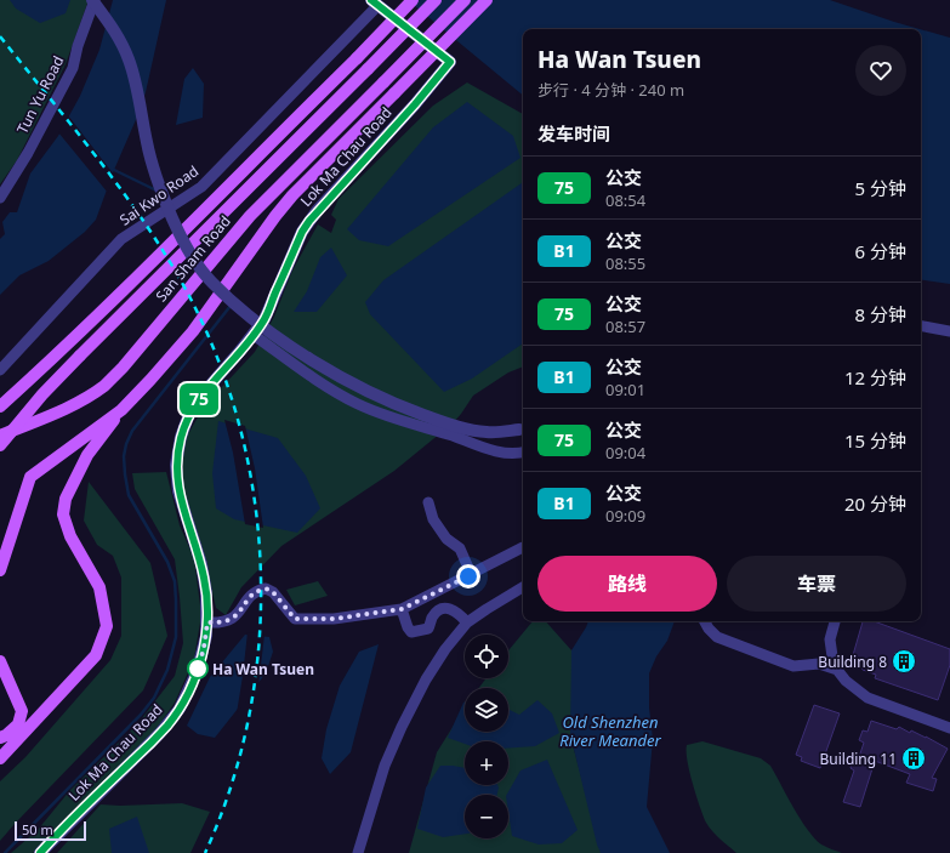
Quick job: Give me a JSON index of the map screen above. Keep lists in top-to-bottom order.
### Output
{
  "streets": {
    "main road": ["San Sham Road"],
    "street": ["Tun Yu Road", "Lok Ma Chau Road", "Sai Kwo Road"]
  },
  "crossings": [
    ["Lok Ma Chau Road", "Sai Kwo Road"]
  ],
  "water": ["Old Shenzhen River Meander"],
  "places": {
    "building": ["Building 8", "Building 11"],
    "other": ["Ha Wan Tsuen"]
  },
  "lines": ["bus line 75"],
  "scale_bar": "50 m",
  "page": {
    "on_map": "75",
    "heading": [
      ["Ha Wan Tsuen", "步行 · 4 分钟 · 240 m"],
      "发车时间"
    ],
    "list": [
      {
        "mark": "75",
        "name": "公交",
        "note": "08:54",
        "value": "5 分钟"
      },
      {
        "mark": "B1",
        "name": "公交",
        "note": "08:55",
        "value": "6 分钟"
      },
      {
        "mark": "75",
        "name": "公交",
        "note": "08:57",
        "value": "8 分钟"
      },
      {
        "mark": "B1",
        "name": "公交",
        "note": "09:01",
        "value": "12 分钟"
      },
      {
        "mark": "75",
        "name": "公交",
        "note": "09:04",
        "value": "15 分钟"
      },
      {
        "mark": "B1",
        "name": "公交",
        "note": "09:09",
        "value": "20 分钟"
      }
    ],
    "buttons": ["路线", "车票"],
    "map_buttons": ["+", "−"],
    "scale": "50 m"
  }
}
